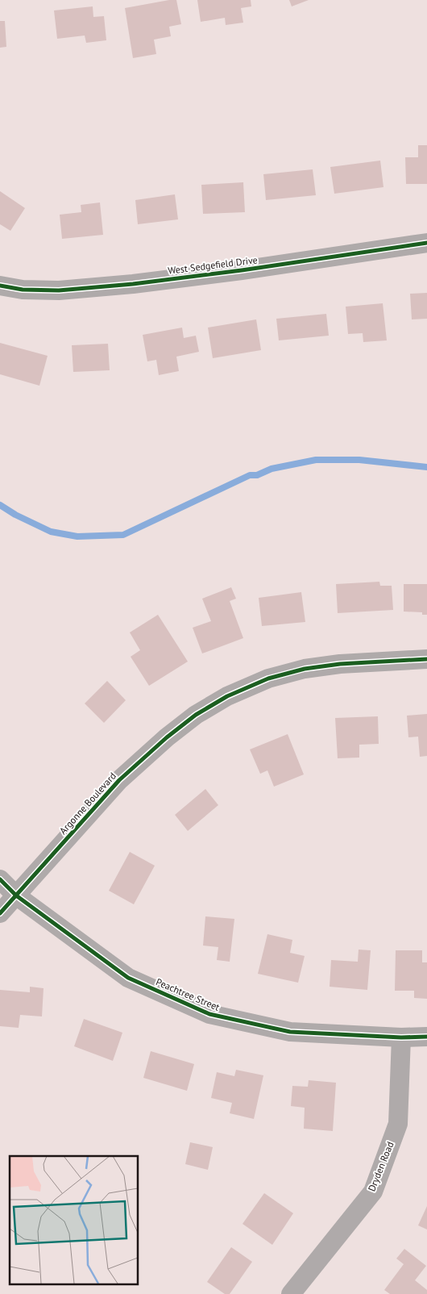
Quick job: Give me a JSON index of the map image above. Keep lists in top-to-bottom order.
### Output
{
  "streets": {
    "street": [
      "West Sedgefield Drive",
      "Argonne Boulevard",
      "Peachtree Street",
      "Dryden Road"
    ]
  },
  "crossings": [
    ["Argonne Boulevard", "Peachtree Street"],
    ["Peachtree Street", "Dryden Road"]
  ]
}
